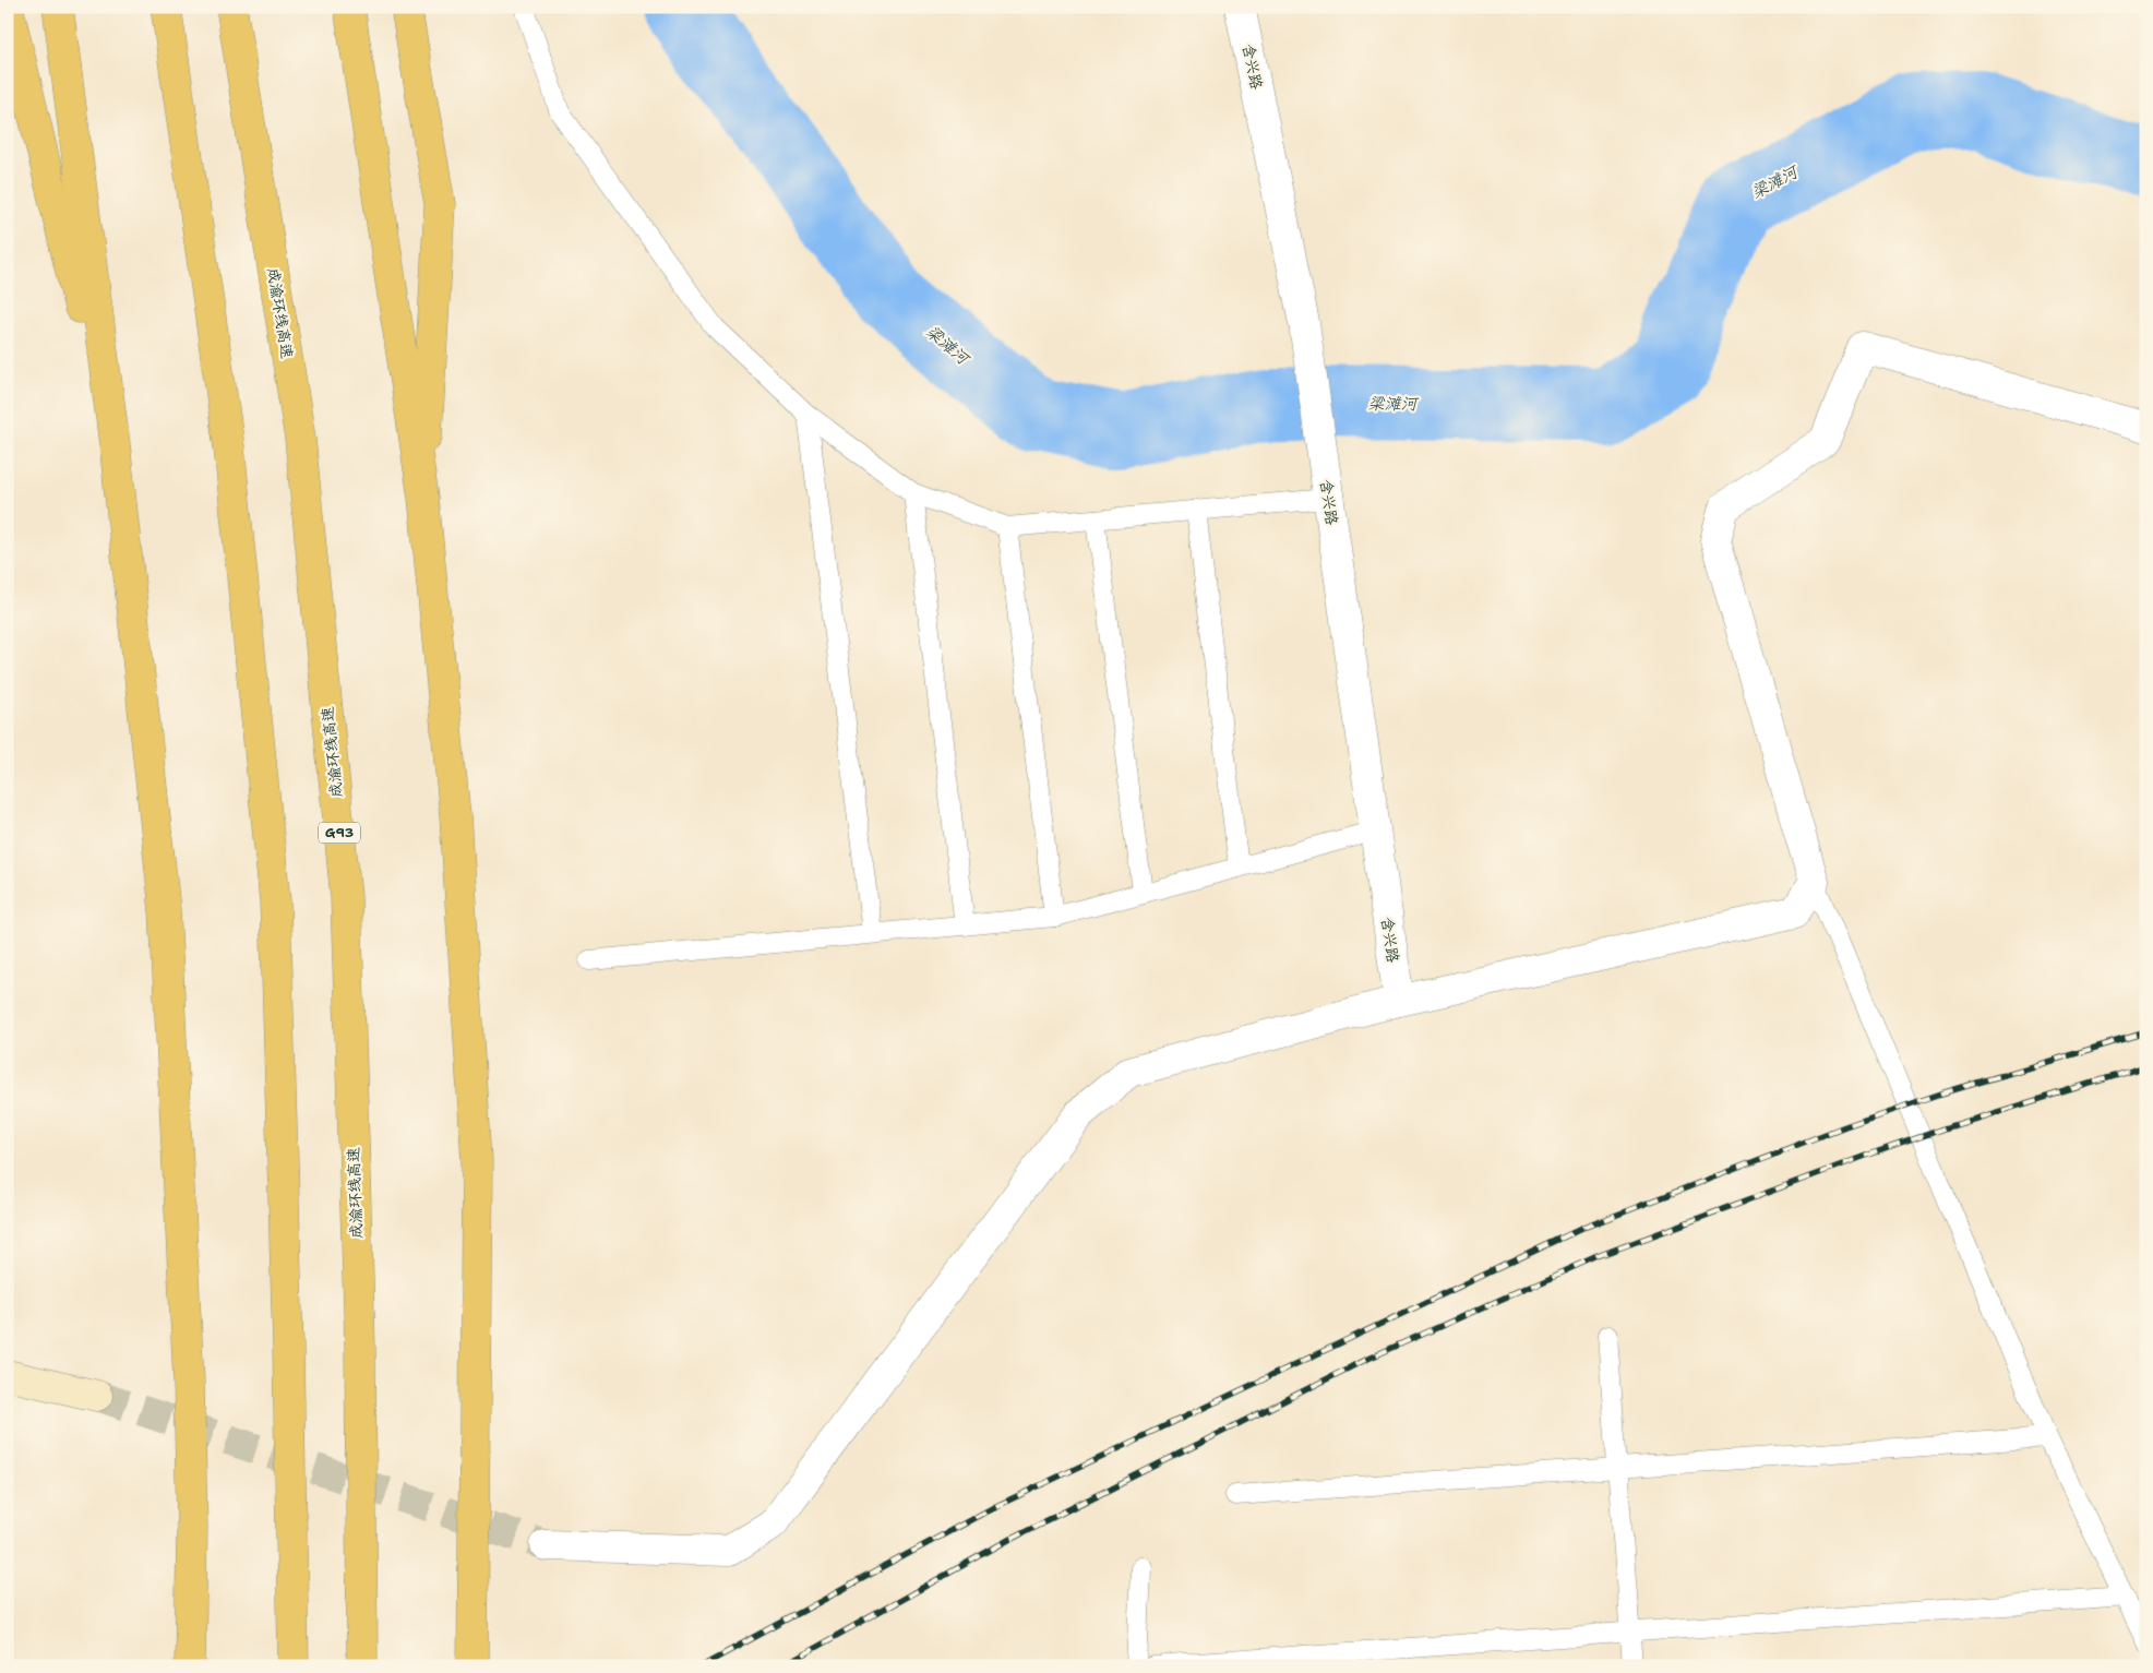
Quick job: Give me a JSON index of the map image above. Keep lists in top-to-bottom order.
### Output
{
  "streets": {
    "highway": ["成渝环线高速", "G93"],
    "street": ["含兴路"]
  },
  "water": ["梁滩河"]
}
